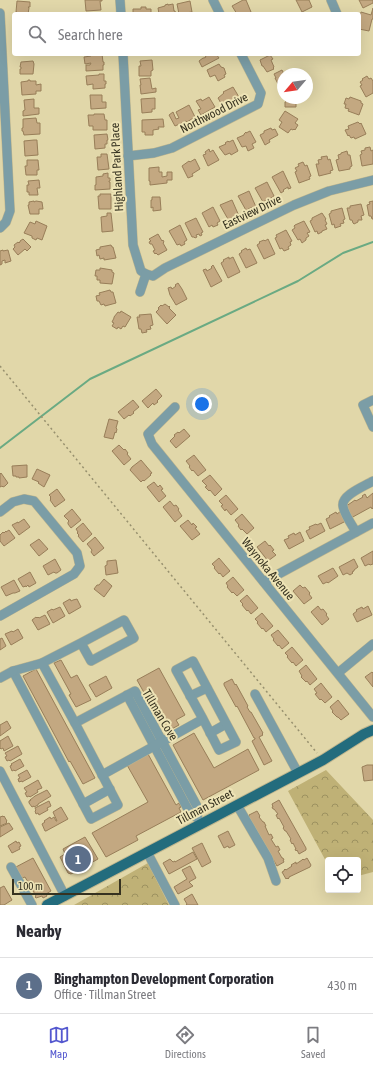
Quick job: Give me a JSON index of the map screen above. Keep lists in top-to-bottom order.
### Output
{
  "streets": {
    "main road": ["Tillman Street"],
    "street": [
      "Northwood Drive",
      "Highland Park Place",
      "Eastview Drive",
      "Waynoka Avenue",
      "Tillman Cove"
    ]
  },
  "crossings": [
    ["Northwood Drive", "Highland Park Place"],
    ["Highland Park Place", "Eastview Drive"],
    ["Tillman Cove", "Tillman Street"]
  ],
  "scale_bar": "100 m",
  "north": "bottom left",
  "page": {
    "search": "Search here",
    "pins": "1",
    "scale": "100 m",
    "heading": "Nearby",
    "list": [
      {
        "mark": "1",
        "name": "Binghampton Development Corporation",
        "note": "Office · Tillman Street",
        "value": "430 m"
      }
    ],
    "nav": ["Map", "Directions", "Saved"]
  }
}
